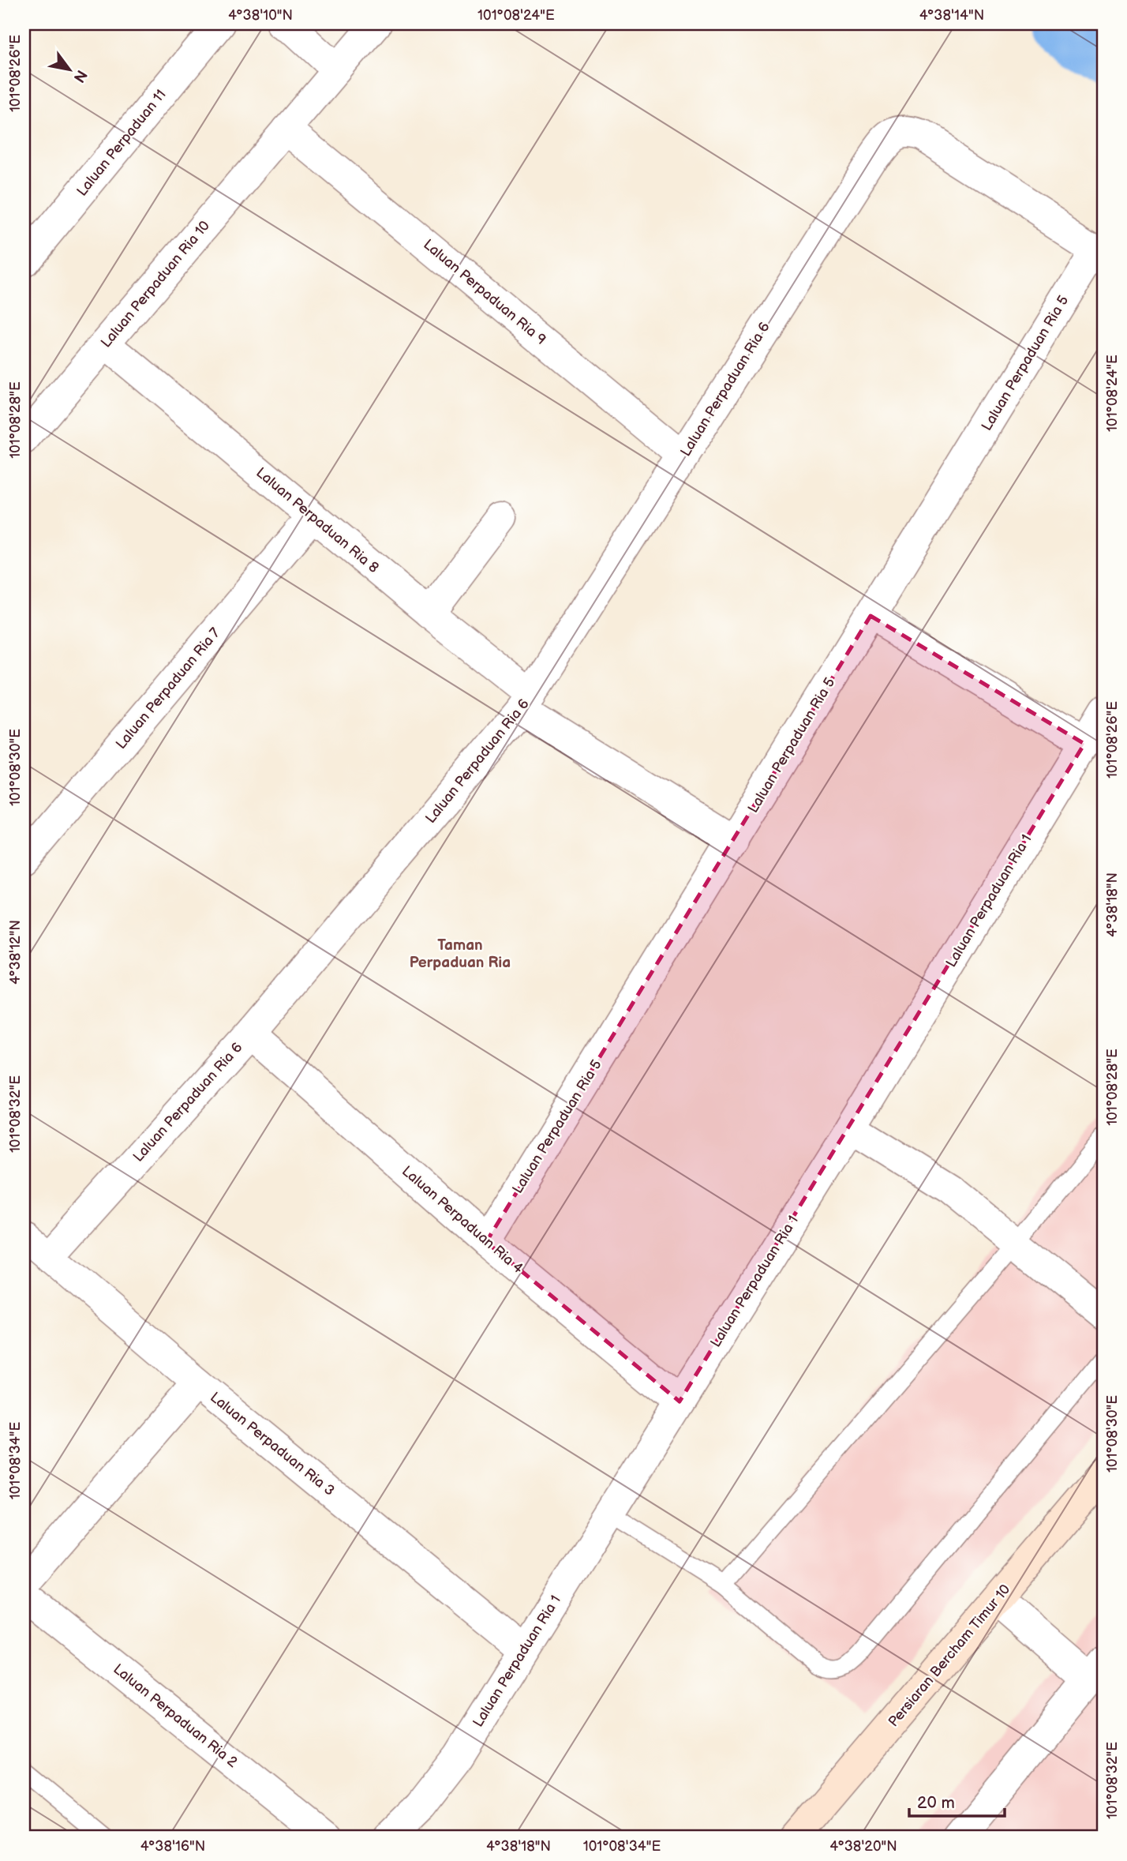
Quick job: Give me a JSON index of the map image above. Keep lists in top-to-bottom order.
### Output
{
  "streets": {
    "street": [
      "Laluan Perpaduan 11",
      "Laluan Perpaduan Ria 10",
      "Laluan Perpaduan Ria 9",
      "Laluan Perpaduan Ria 5",
      "Laluan Perpaduan Ria 6",
      "Laluan Perpaduan Ria 8",
      "Laluan Perpaduan Ria 7",
      "Laluan Perpaduan Ria 1",
      "Laluan Perpaduan Ria 4",
      "Laluan Perpaduan Ria 3",
      "Persiaran Bercham Timur 10",
      "Laluan Perpaduan Ria 2"
    ]
  },
  "crossings": [
    ["Laluan Perpaduan Ria 10", "Laluan Perpaduan Ria 9"],
    ["Laluan Perpaduan Ria 10", "Laluan Perpaduan Ria 8"],
    ["Laluan Perpaduan Ria 9", "Laluan Perpaduan Ria 6"],
    ["Laluan Perpaduan Ria 5", "Laluan Perpaduan Ria 6"],
    ["Laluan Perpaduan Ria 5", "Laluan Perpaduan Ria 8"],
    ["Laluan Perpaduan Ria 5", "Laluan Perpaduan Ria 4"],
    ["Laluan Perpaduan Ria 6", "Laluan Perpaduan Ria 8"],
    ["Laluan Perpaduan Ria 6", "Laluan Perpaduan Ria 4"],
    ["Laluan Perpaduan Ria 6", "Laluan Perpaduan Ria 3"],
    ["Laluan Perpaduan Ria 8", "Laluan Perpaduan Ria 7"],
    ["Laluan Perpaduan Ria 1", "Laluan Perpaduan Ria 4"],
    ["Laluan Perpaduan Ria 1", "Laluan Perpaduan Ria 3"]
  ],
  "districts": ["Taman Perpaduan Ria"],
  "scale_bar": "20 m",
  "north": "bottom right",
  "coordinates": [
    "4°38'10\"N",
    "101°08'24\"E",
    "4°38'14\"N",
    "101°08'26\"E",
    "101°08'28\"E",
    "101°08'30\"E",
    "4°38'18\"N",
    "4°38'12\"N",
    "101°08'32\"E",
    "101°08'34\"E",
    "4°38'16\"N",
    "4°38'20\"N"
  ]
}
